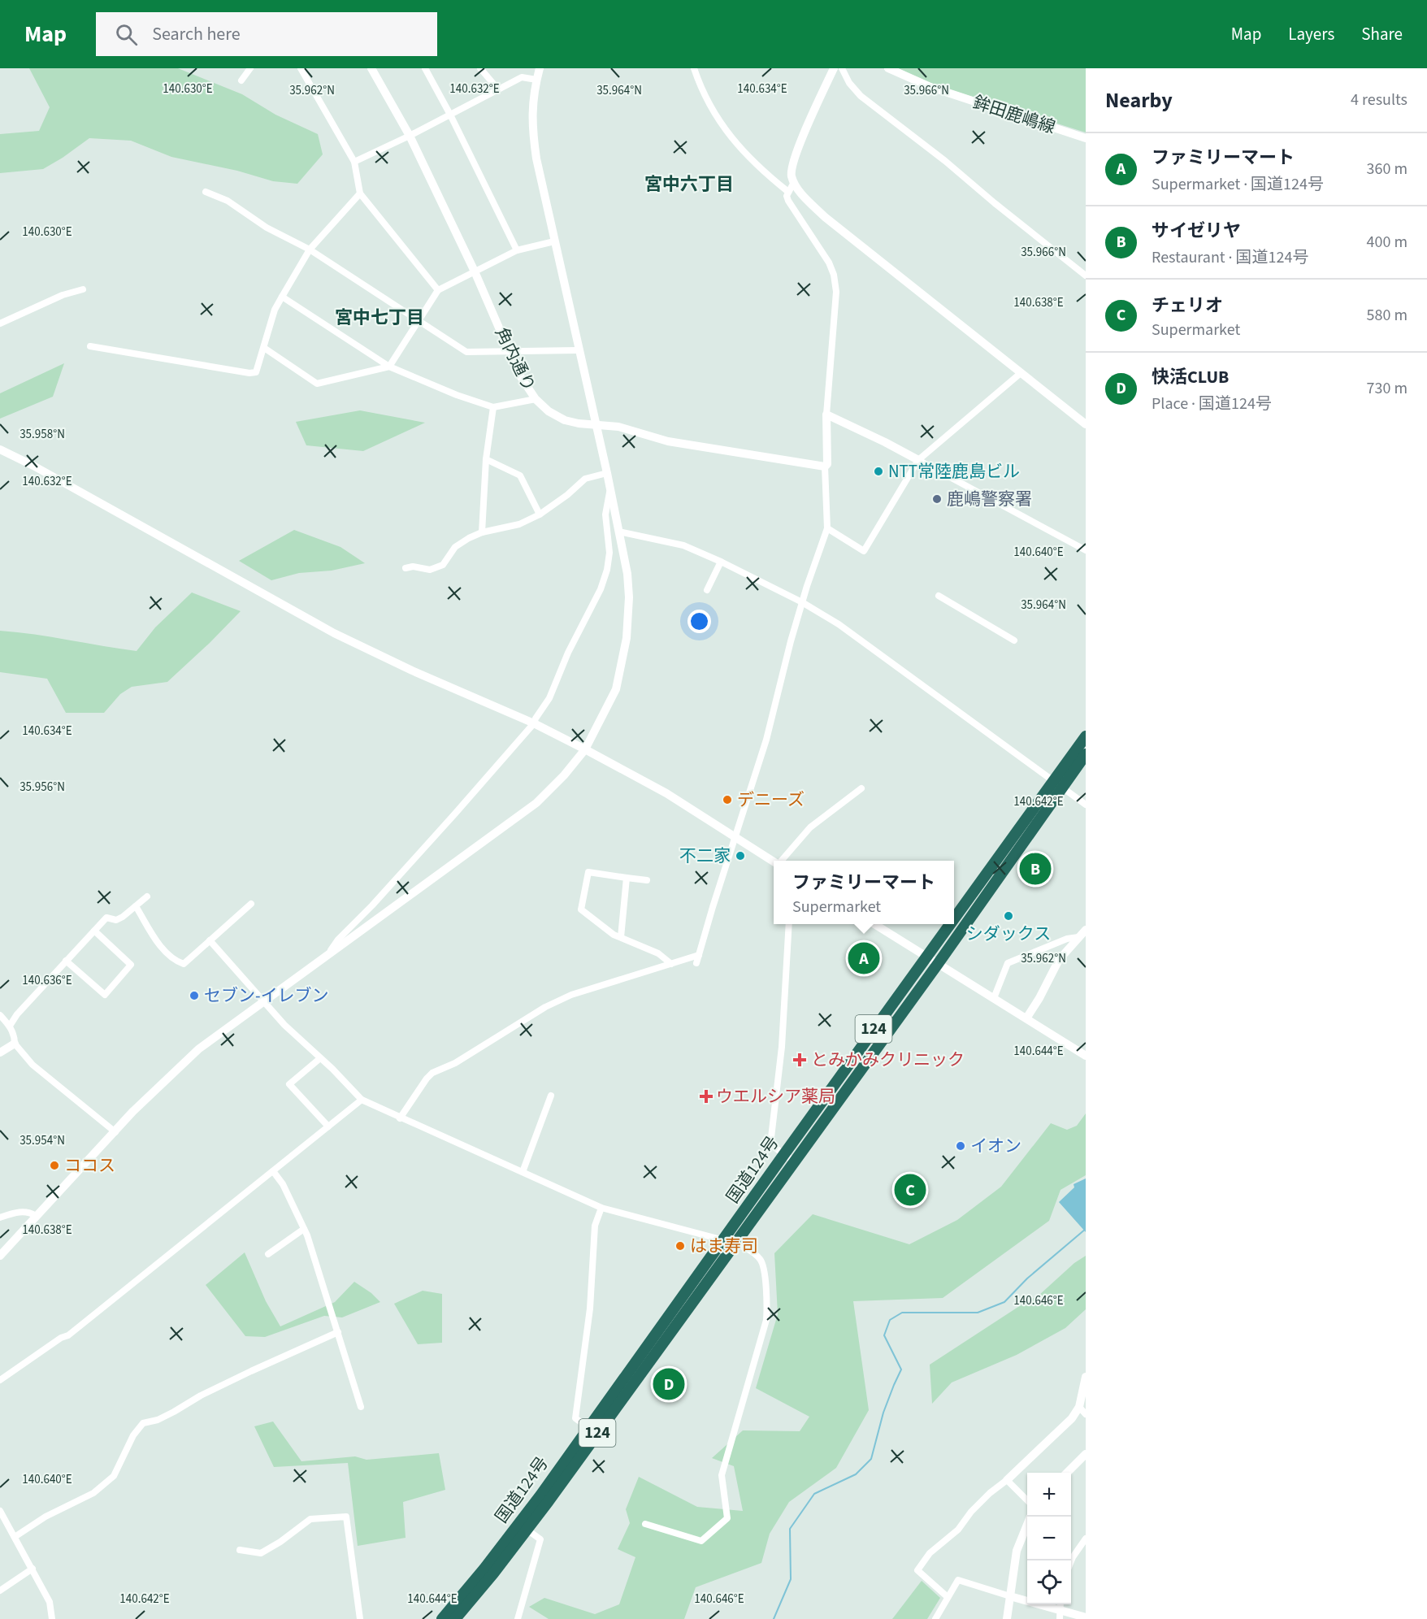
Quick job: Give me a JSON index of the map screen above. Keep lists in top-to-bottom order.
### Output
{
  "streets": {
    "highway": ["124", "国道124号"],
    "street": ["鉾田鹿嶋線", "角内通り"]
  },
  "districts": ["宮中六丁目", "宮中七丁目"],
  "places": {
    "other": [
      "NTT常陸鹿島ビル",
      "鹿嶋警察署",
      "デニーズ",
      "不二家",
      "シダックス",
      "セブン-イレブン",
      "イオン",
      "ココス",
      "はま寿司"
    ],
    "health": ["とみかみクリニック", "ウエルシア薬局"]
  },
  "page": {
    "header": "Map",
    "search": "Search here",
    "nav": ["Map", "Layers", "Share"],
    "heading": ["Nearby", "4 results"],
    "list": [
      {
        "mark": "A",
        "name": "ファミリーマート",
        "note": "Supermarket · 国道124号",
        "value": "360 m"
      },
      {
        "mark": "B",
        "name": "サイゼリヤ",
        "note": "Restaurant · 国道124号",
        "value": "400 m"
      },
      {
        "mark": "C",
        "name": "チェリオ",
        "note": "Supermarket",
        "value": "580 m"
      },
      {
        "mark": "D",
        "name": "快活CLUB",
        "note": "Place · 国道124号",
        "value": "730 m"
      }
    ],
    "pins": [
      "B",
      "A",
      "C",
      "D"
    ],
    "popup": ["ファミリーマート", "Supermarket"],
    "map_buttons": ["+", "−"]
  },
  "coordinates": [
    "140.630°E",
    "140.632°E",
    "140.634°E",
    "35.962°N",
    "35.966°N",
    "35.964°N",
    "140.638°E",
    "35.958°N",
    "140.640°E",
    "35.956°N",
    "140.642°E",
    "140.636°E",
    "140.644°E",
    "35.954°N",
    "140.646°E"
  ]
}
